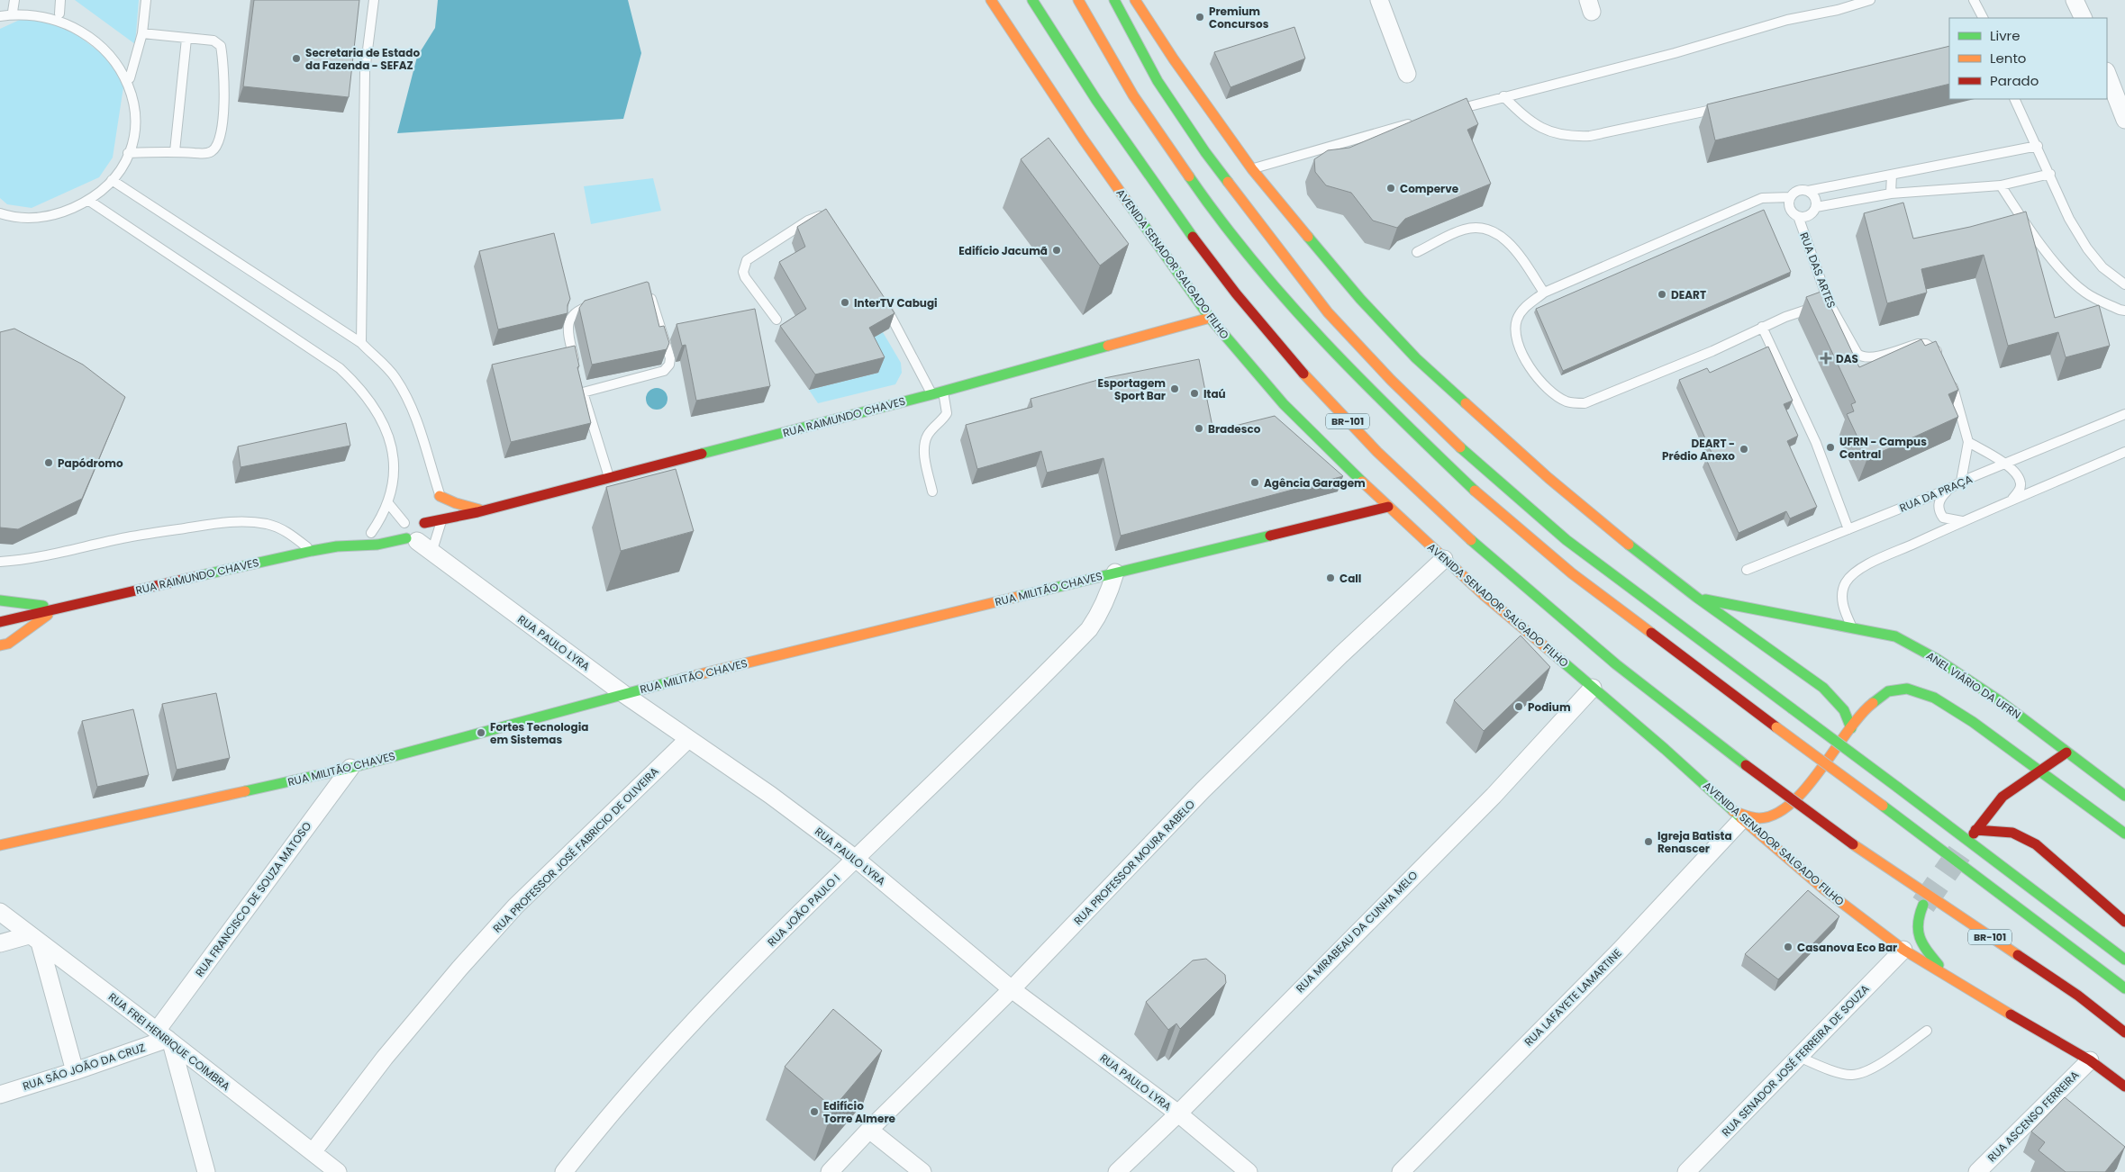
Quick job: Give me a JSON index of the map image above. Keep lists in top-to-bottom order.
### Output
{
  "streets": {
    "main road": [
      "AVENIDA SENADOR SALGADO FILHO",
      "RUA RAIMUNDO CHAVES",
      "BR-101",
      "RUA MILITÃO CHAVES",
      "ANEL VIÁRIO DA UFRN"
    ],
    "street": [
      "RUA PAULO LYRA",
      "RUA PROFESSOR JOSÉ FABRICIO DE OLIVEIRA",
      "RUA PROFESSOR MOURA RABELO",
      "RUA FRANCISCO DE SOUZA MATOSO",
      "RUA JOÃO PAULO I",
      "RUA MIRABEAU DA CUNHA MELO",
      "RUA LAFAYETE LAMARTINE",
      "RUA FREI HENRIQUE COIMBRA",
      "RUA SENADOR JOSÉ FERREIRA DE SOUZA",
      "RUA SÃO JOÃO DA CRUZ",
      "RUA ASCENSO FERREIRA"
    ],
    "lane": ["RUA DAS ARTES", "RUA DA PRAÇA"]
  },
  "crossings": [
    ["AVENIDA SENADOR SALGADO FILHO", "RUA RAIMUNDO CHAVES"],
    ["AVENIDA SENADOR SALGADO FILHO", "RUA MILITÃO CHAVES"],
    ["AVENIDA SENADOR SALGADO FILHO", "RUA PROFESSOR MOURA RABELO"],
    ["AVENIDA SENADOR SALGADO FILHO", "RUA MIRABEAU DA CUNHA MELO"],
    ["AVENIDA SENADOR SALGADO FILHO", "RUA LAFAYETE LAMARTINE"],
    ["AVENIDA SENADOR SALGADO FILHO", "RUA SENADOR JOSÉ FERREIRA DE SOUZA"],
    ["AVENIDA SENADOR SALGADO FILHO", "RUA ASCENSO FERREIRA"],
    ["RUA RAIMUNDO CHAVES", "RUA PAULO LYRA"],
    ["RUA MILITÃO CHAVES", "RUA PAULO LYRA"],
    ["RUA MILITÃO CHAVES", "RUA FRANCISCO DE SOUZA MATOSO"],
    ["RUA MILITÃO CHAVES", "RUA JOÃO PAULO I"],
    ["RUA PAULO LYRA", "RUA PROFESSOR JOSÉ FABRICIO DE OLIVEIRA"],
    ["RUA PAULO LYRA", "RUA PROFESSOR MOURA RABELO"],
    ["RUA PAULO LYRA", "RUA JOÃO PAULO I"],
    ["RUA PAULO LYRA", "RUA MIRABEAU DA CUNHA MELO"],
    ["RUA PROFESSOR JOSÉ FABRICIO DE OLIVEIRA", "RUA FREI HENRIQUE COIMBRA"],
    ["RUA FRANCISCO DE SOUZA MATOSO", "RUA FREI HENRIQUE COIMBRA"],
    ["RUA FRANCISCO DE SOUZA MATOSO", "RUA SÃO JOÃO DA CRUZ"],
    ["RUA FREI HENRIQUE COIMBRA", "RUA SÃO JOÃO DA CRUZ"]
  ],
  "places": {
    "other": [
      "Premium Concursos",
      "Secretaria de Estado da Fazenda - SEFAZ",
      "Comperve",
      "Edifício Jacumã",
      "DEART",
      "InterTV Cabugi",
      "Esportagem Sport Bar",
      "Itaú",
      "Bradesco",
      "UFRN - Campus Central",
      "DEART - Prédio Anexo",
      "Papódromo",
      "Agência Garagem",
      "Call",
      "Podium",
      "Fortes Tecnologia em Sistemas",
      "Igreja Batista Renascer",
      "Casanova Eco Bar",
      "Edifício Torre Almere"
    ],
    "health": ["DAS"]
  },
  "legend": ["Livre", "Lento", "Parado"]
}
